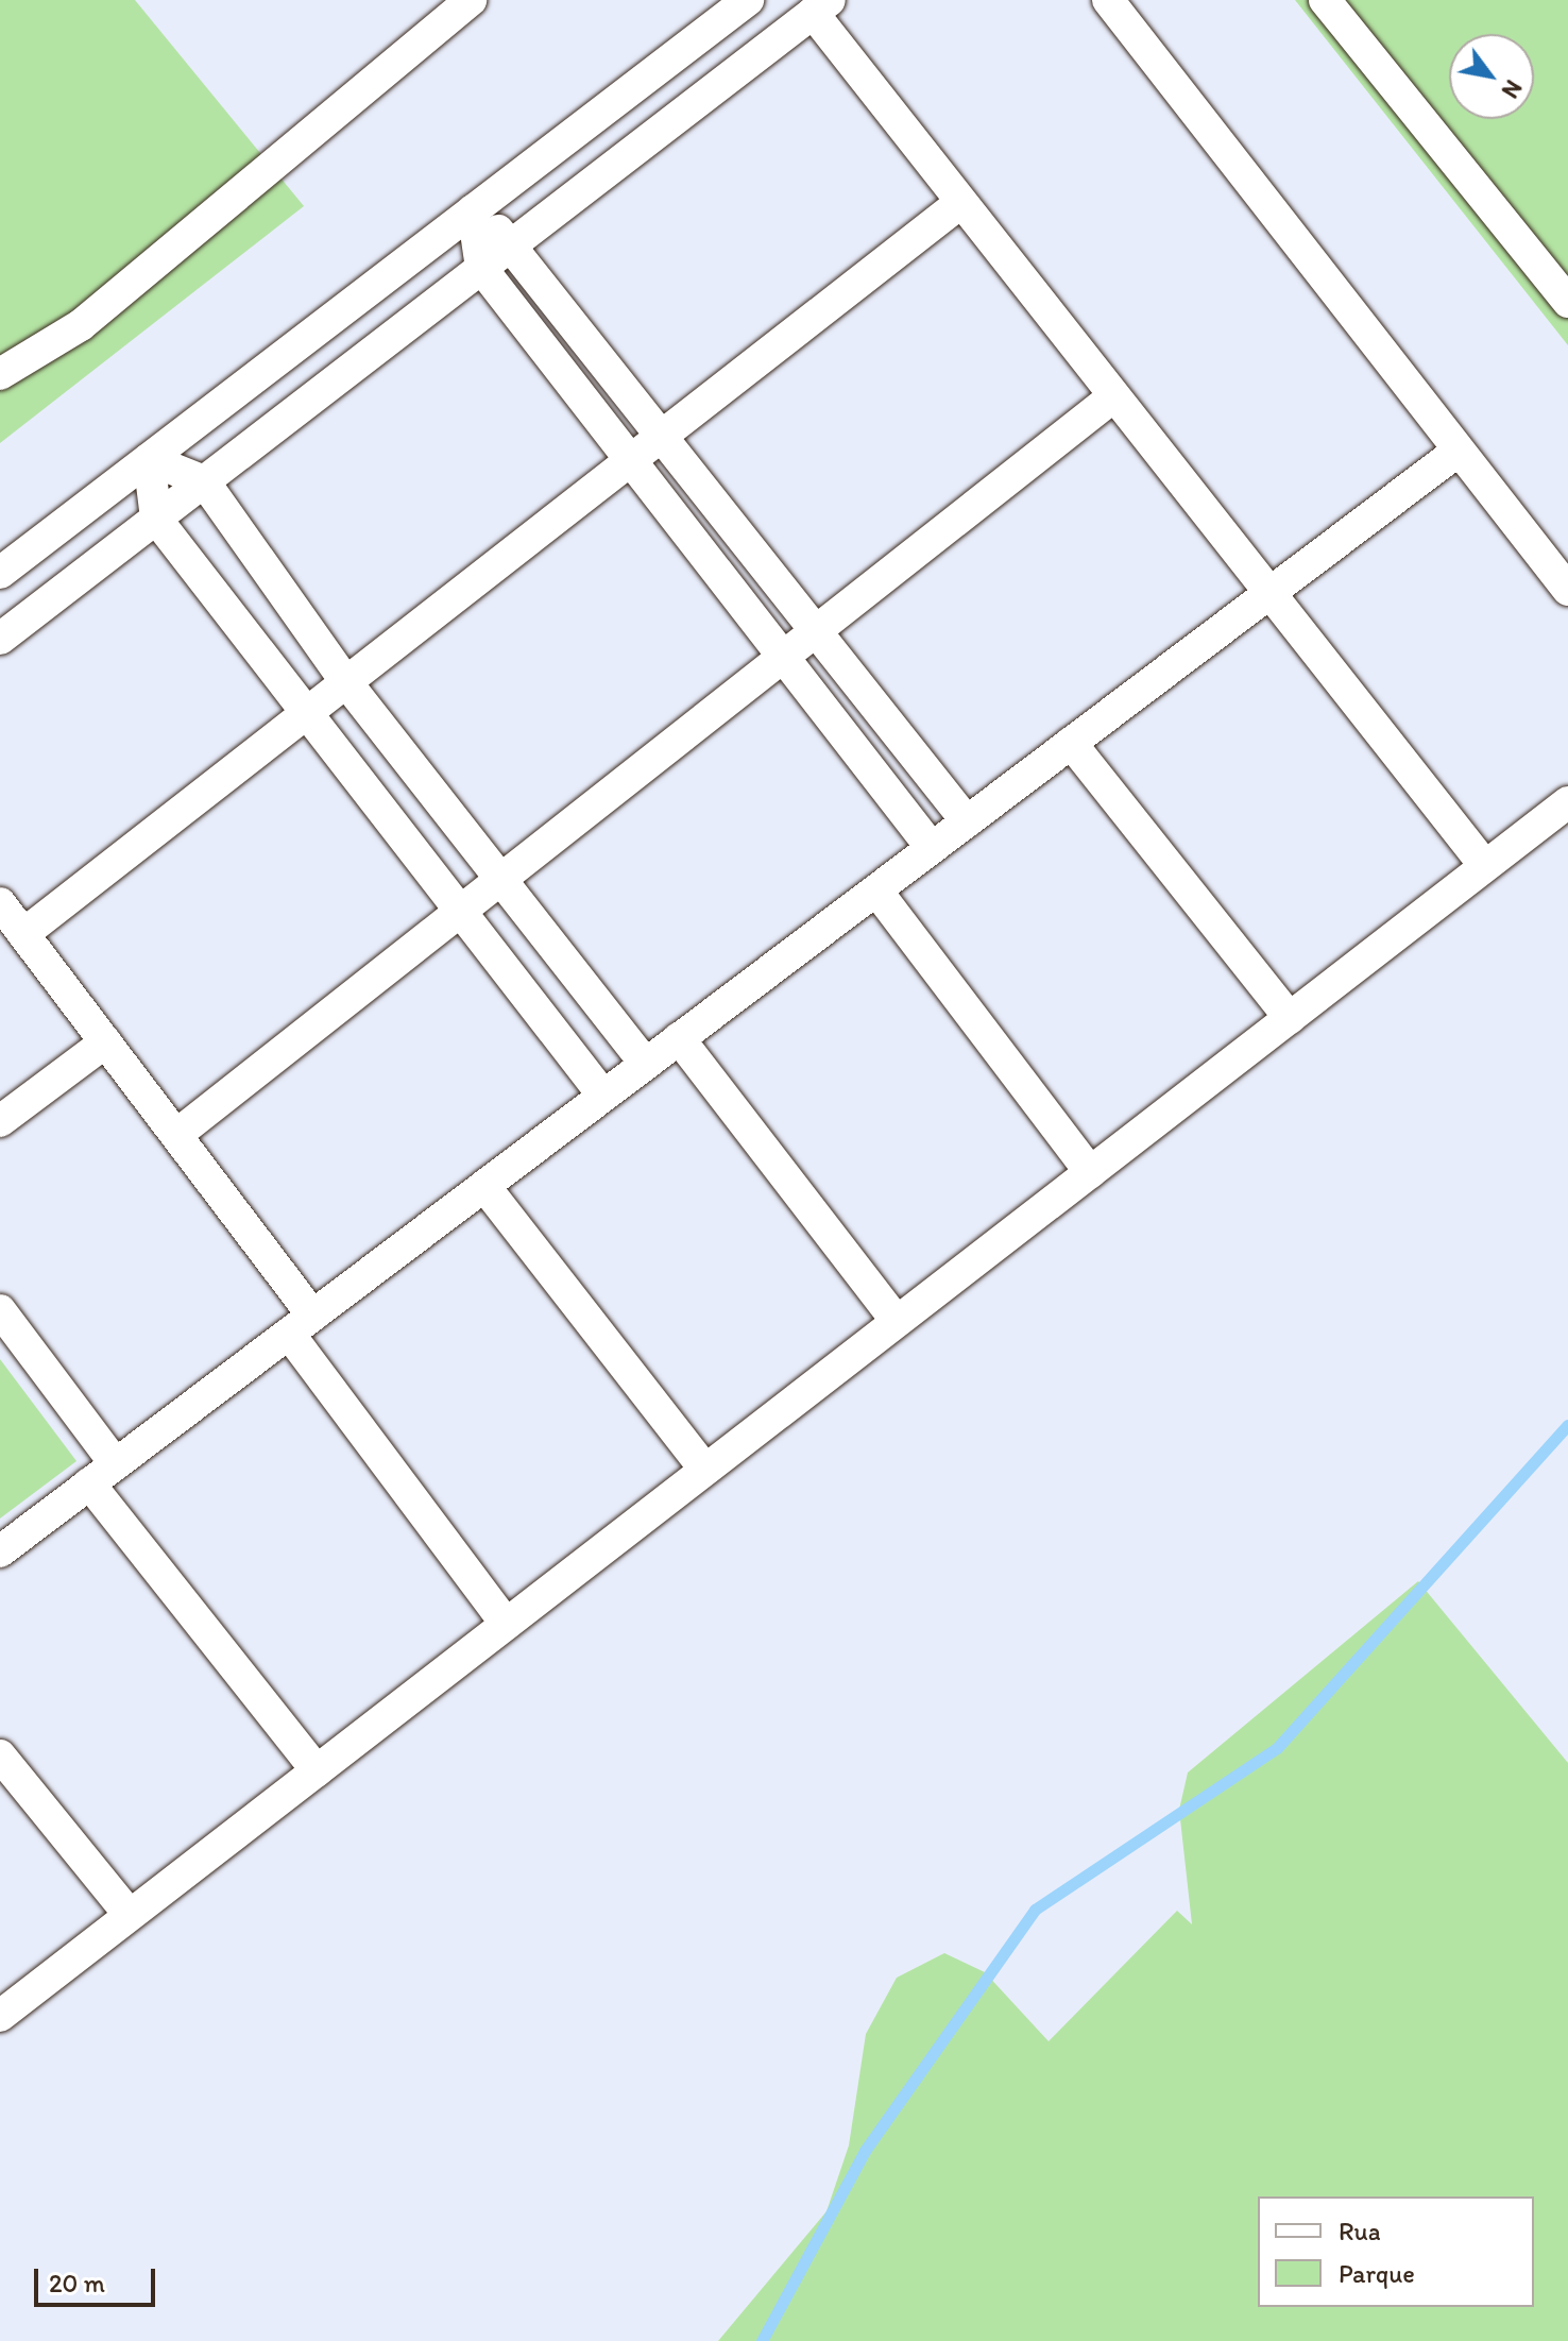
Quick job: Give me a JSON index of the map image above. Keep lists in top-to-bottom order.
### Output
{
  "legend": ["Rua", "Parque"],
  "scale_bar": "20 m",
  "north": "bottom right"
}
